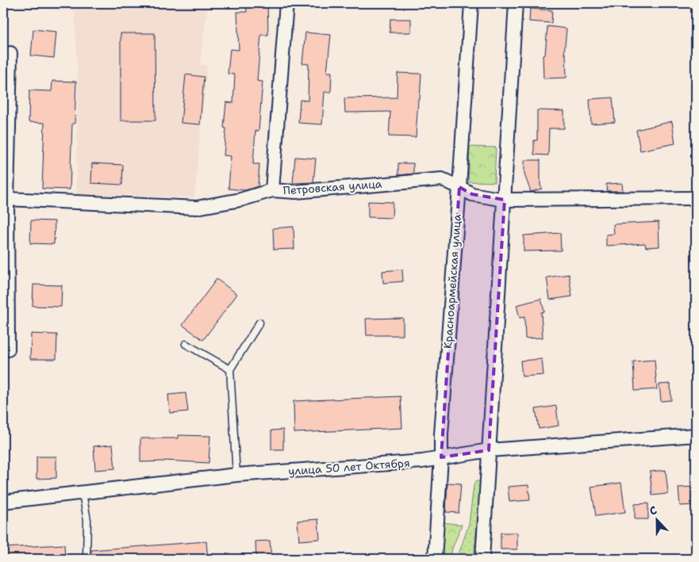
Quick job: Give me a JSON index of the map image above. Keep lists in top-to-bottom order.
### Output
{
  "streets": {
    "street": ["Петровская улица", "Красноармейская улица", "улица 50 лет Октября"]
  },
  "crossings": [
    ["Петровская улица", "Красноармейская улица"],
    ["Красноармейская улица", "улица 50 лет Октября"]
  ],
  "north": "top"
}
